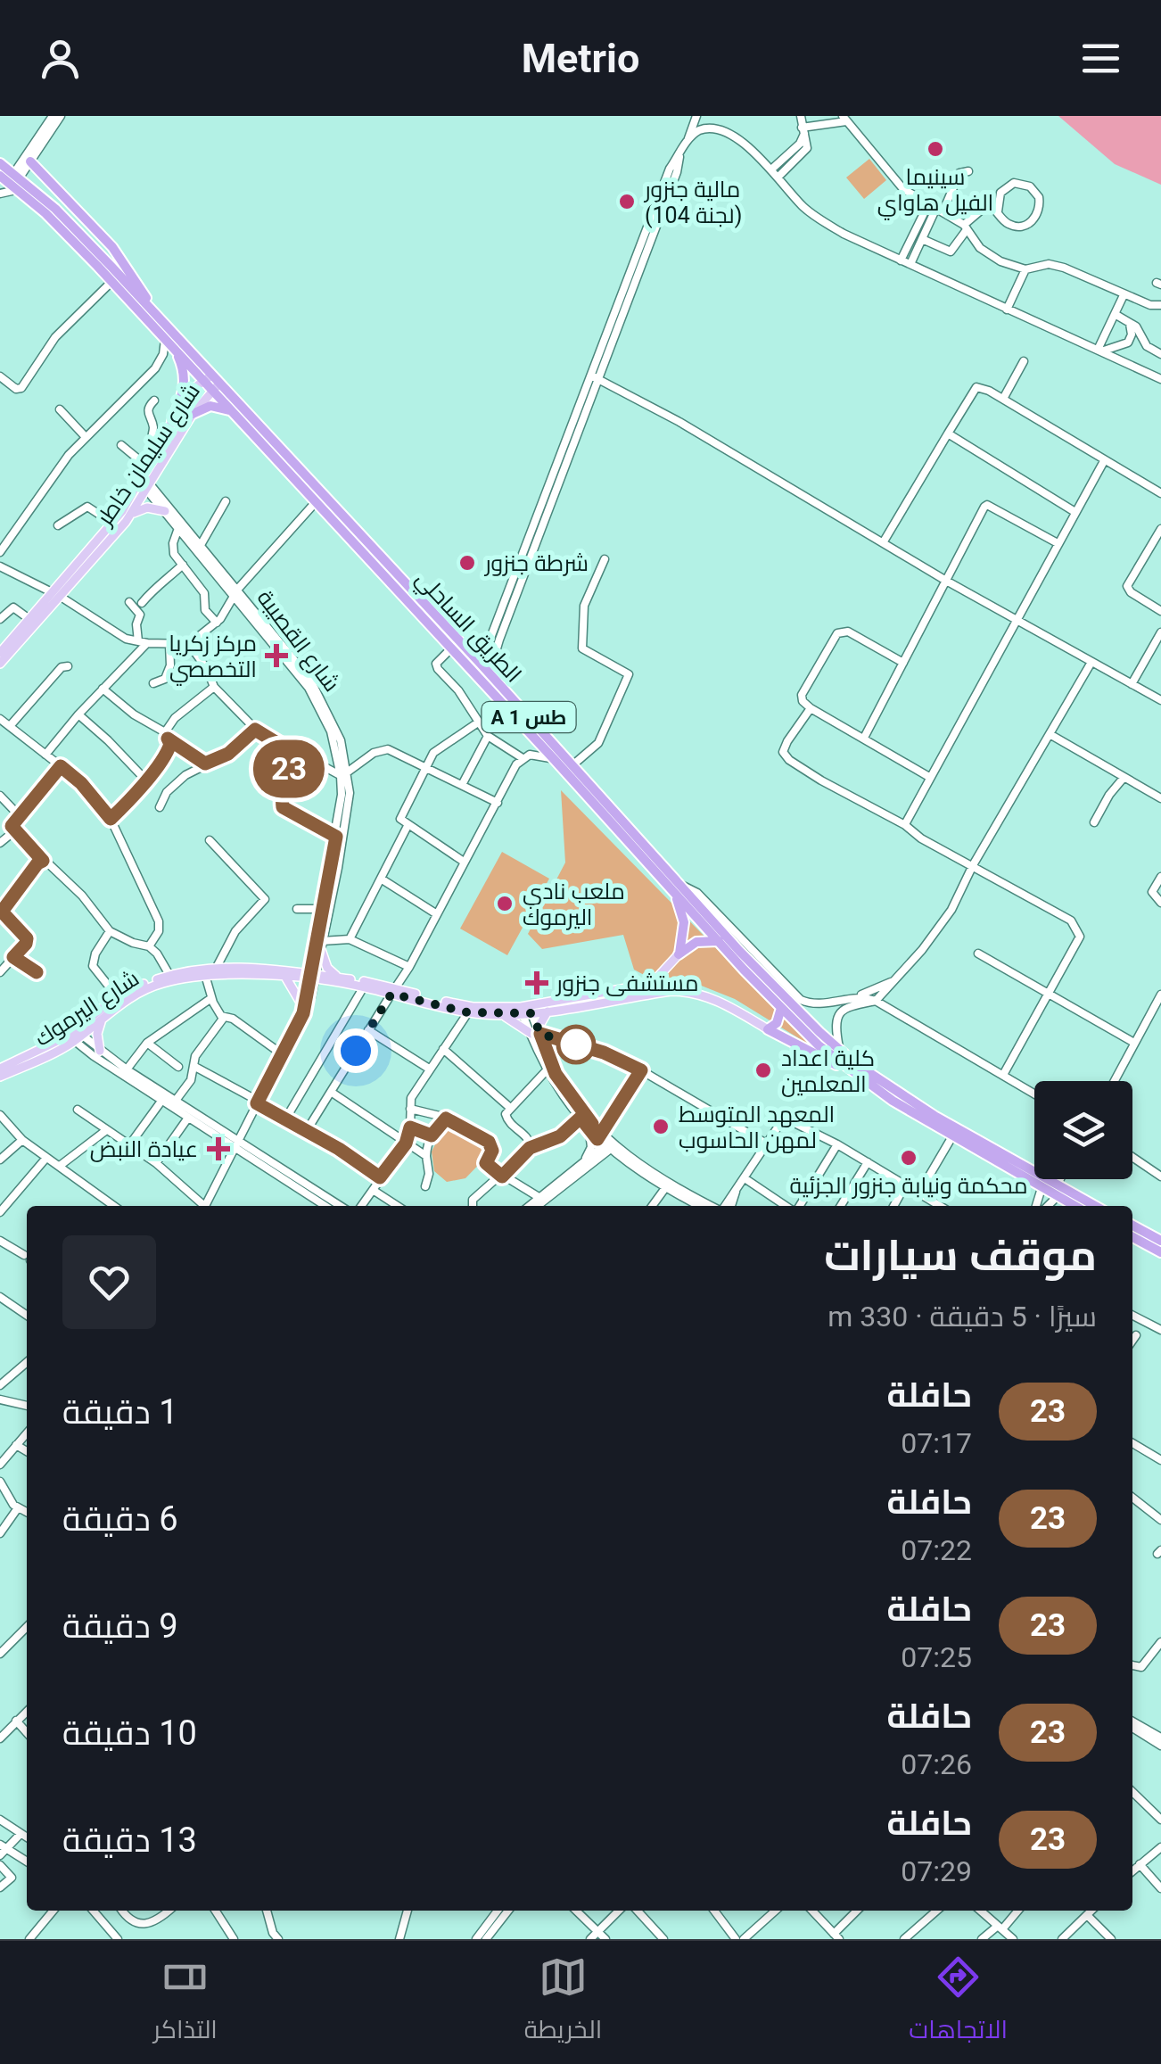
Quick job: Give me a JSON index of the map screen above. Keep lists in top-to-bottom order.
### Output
{
  "streets": {
    "highway": ["الطريق الساحلي", "A 1 طس"],
    "main road": ["شارع سليمان خاطر", "شارع اليرموك"],
    "street": ["شارع القصيبة"]
  },
  "crossings": [
    ["شارع سليمان خاطر", "الطريق الساحلي"],
    ["شارع سليمان خاطر", "شارع القصيبة"]
  ],
  "places": {
    "other": [
      "سينيما الفيل هاواي",
      "مالية جنزور (لجنة 104)",
      "شرطة جنزور",
      "ملعب نادي اليرموك",
      "كلية اعداد المعلمين",
      "المعهد المتوسط لمهن الحاسوب",
      "محكمة ونيابة جنزور الجزئية"
    ],
    "health": ["مركز زكريا التخصصي", "مستشفى جنزور", "عيادة النبض"]
  },
  "lines": ["bus line 23"],
  "page": {
    "header": "Metrio",
    "on_map": "23",
    "heading": ["موقف سيارات", "سيرًا · 5 دقيقة · 330 m"],
    "list": [
      {
        "mark": "23",
        "name": "حافلة",
        "note": "07:17",
        "value": "1 دقيقة"
      },
      {
        "mark": "23",
        "name": "حافلة",
        "note": "07:22",
        "value": "6 دقيقة"
      },
      {
        "mark": "23",
        "name": "حافلة",
        "note": "07:25",
        "value": "9 دقيقة"
      },
      {
        "mark": "23",
        "name": "حافلة",
        "note": "07:26",
        "value": "10 دقيقة"
      },
      {
        "mark": "23",
        "name": "حافلة",
        "note": "07:29",
        "value": "13 دقيقة"
      }
    ],
    "tabs": ["الاتجاهات", "الخريطة", "التذاكر"]
  }
}
